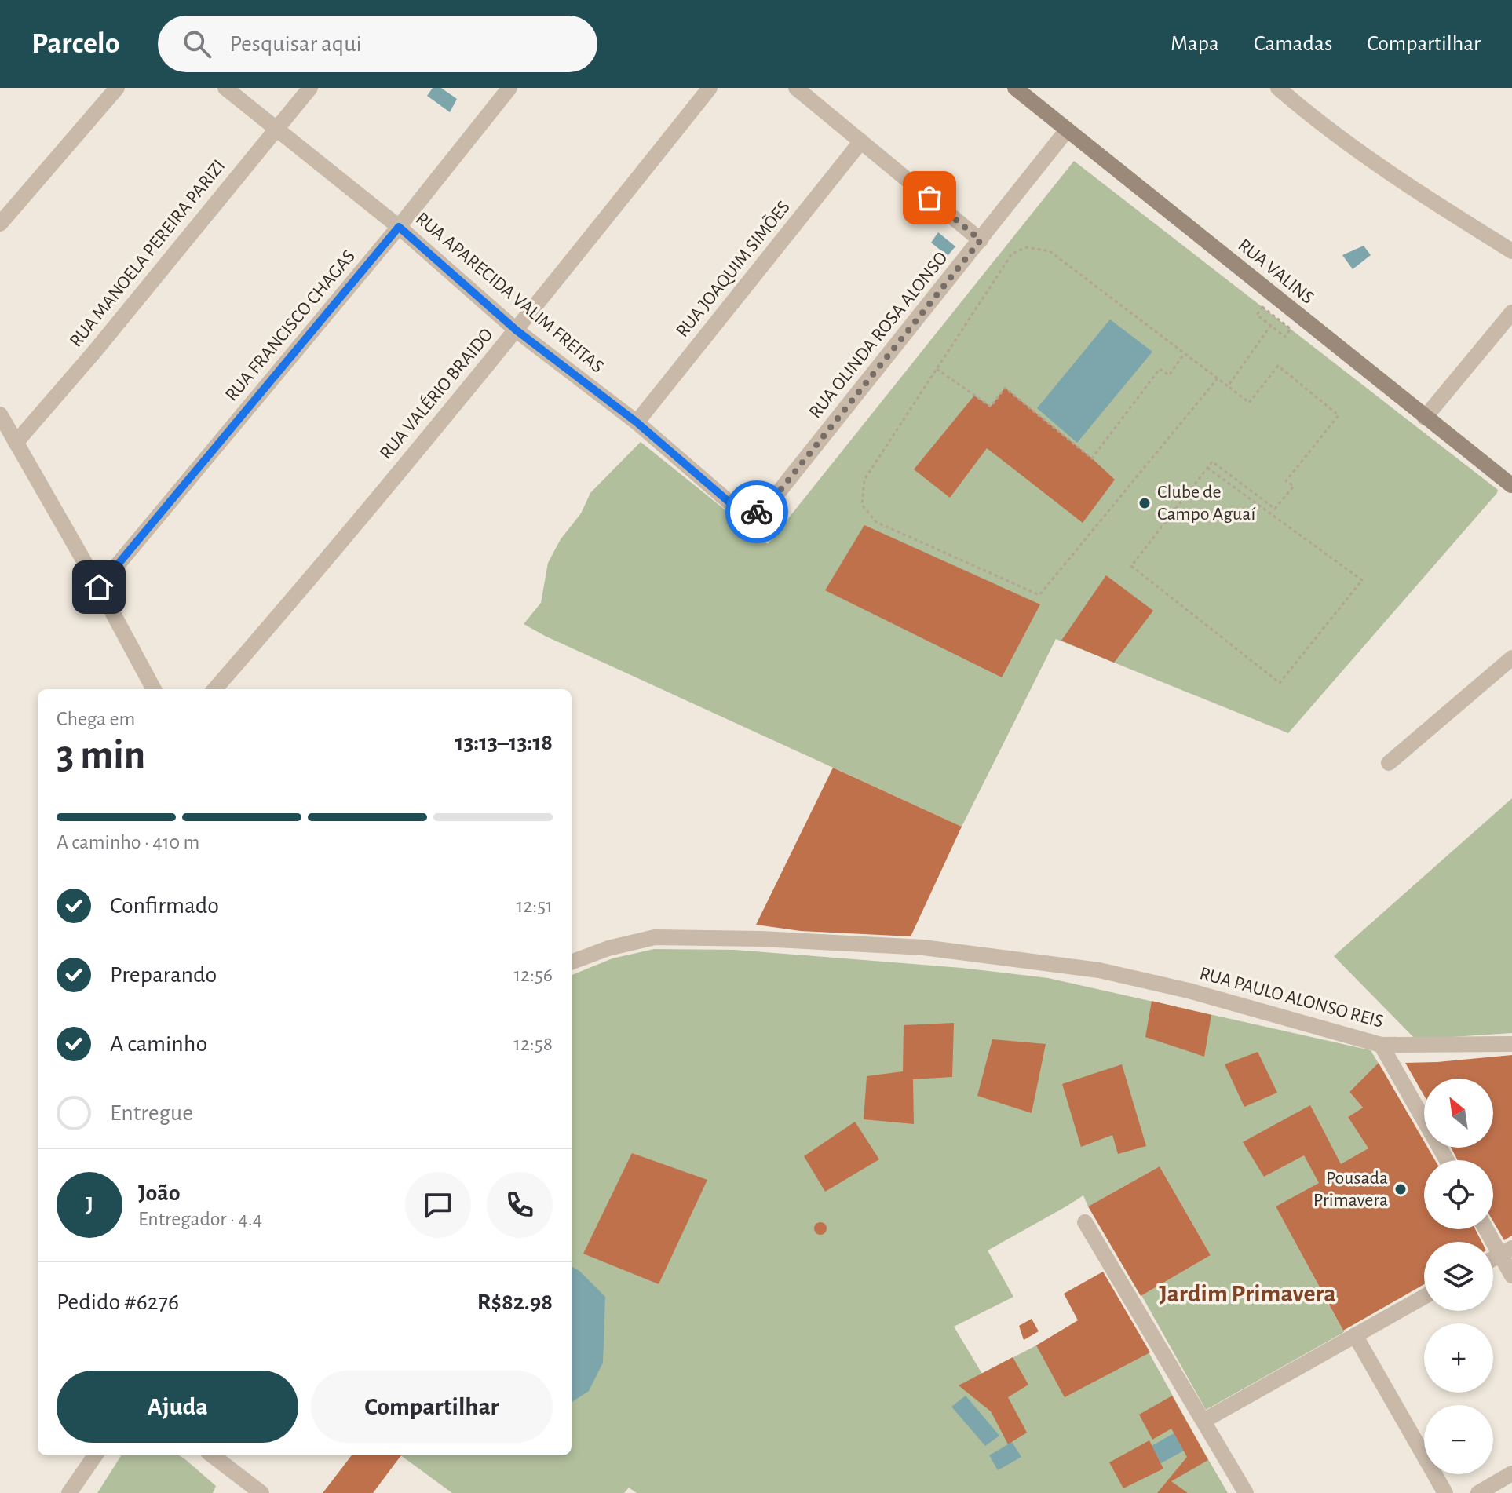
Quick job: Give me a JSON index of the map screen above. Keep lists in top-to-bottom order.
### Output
{
  "streets": {
    "street": [
      "RUA MANOELA PEREIRA PARIZI",
      "RUA JOAQUIM SIMÕES",
      "RUA VALINS",
      "RUA APARECIDA VALIM FREITAS",
      "RUA FRANCISCO CHAGAS",
      "RUA OLINDA ROSA ALONSO",
      "RUA VALÉRIO BRAIDO",
      "RUA PAULO ALONSO REIS"
    ]
  },
  "crossings": [
    ["RUA MANOELA PEREIRA PARIZI", "RUA APARECIDA VALIM FREITAS"],
    ["RUA JOAQUIM SIMÕES", "RUA APARECIDA VALIM FREITAS"],
    ["RUA VALINS", "RUA OLINDA ROSA ALONSO"],
    ["RUA APARECIDA VALIM FREITAS", "RUA FRANCISCO CHAGAS"],
    ["RUA APARECIDA VALIM FREITAS", "RUA OLINDA ROSA ALONSO"],
    ["RUA APARECIDA VALIM FREITAS", "RUA VALÉRIO BRAIDO"]
  ],
  "districts": ["Jardim Primavera"],
  "places": ["Clube de Campo Aguaí", "Pousada Primavera"],
  "north": "top left",
  "page": {
    "header": "Parcelo",
    "search": "Pesquisar aqui",
    "nav": ["Mapa", "Camadas", "Compartilhar"],
    "heading": ["3 min", "Chega em", "13:13–13:18"],
    "panel": [
      "João",
      "Entregador · 4.4",
      "Pedido #6276",
      "R$82.98"
    ],
    "bar": "A caminho · 410 m",
    "list": [
      ["Confirmado", "12:51"],
      ["Preparando", "12:56"],
      ["A caminho", "12:58"],
      "Entregue"
    ],
    "map_buttons": ["+", "−"],
    "round": "J",
    "buttons": ["Ajuda", "Compartilhar"]
  }
}
